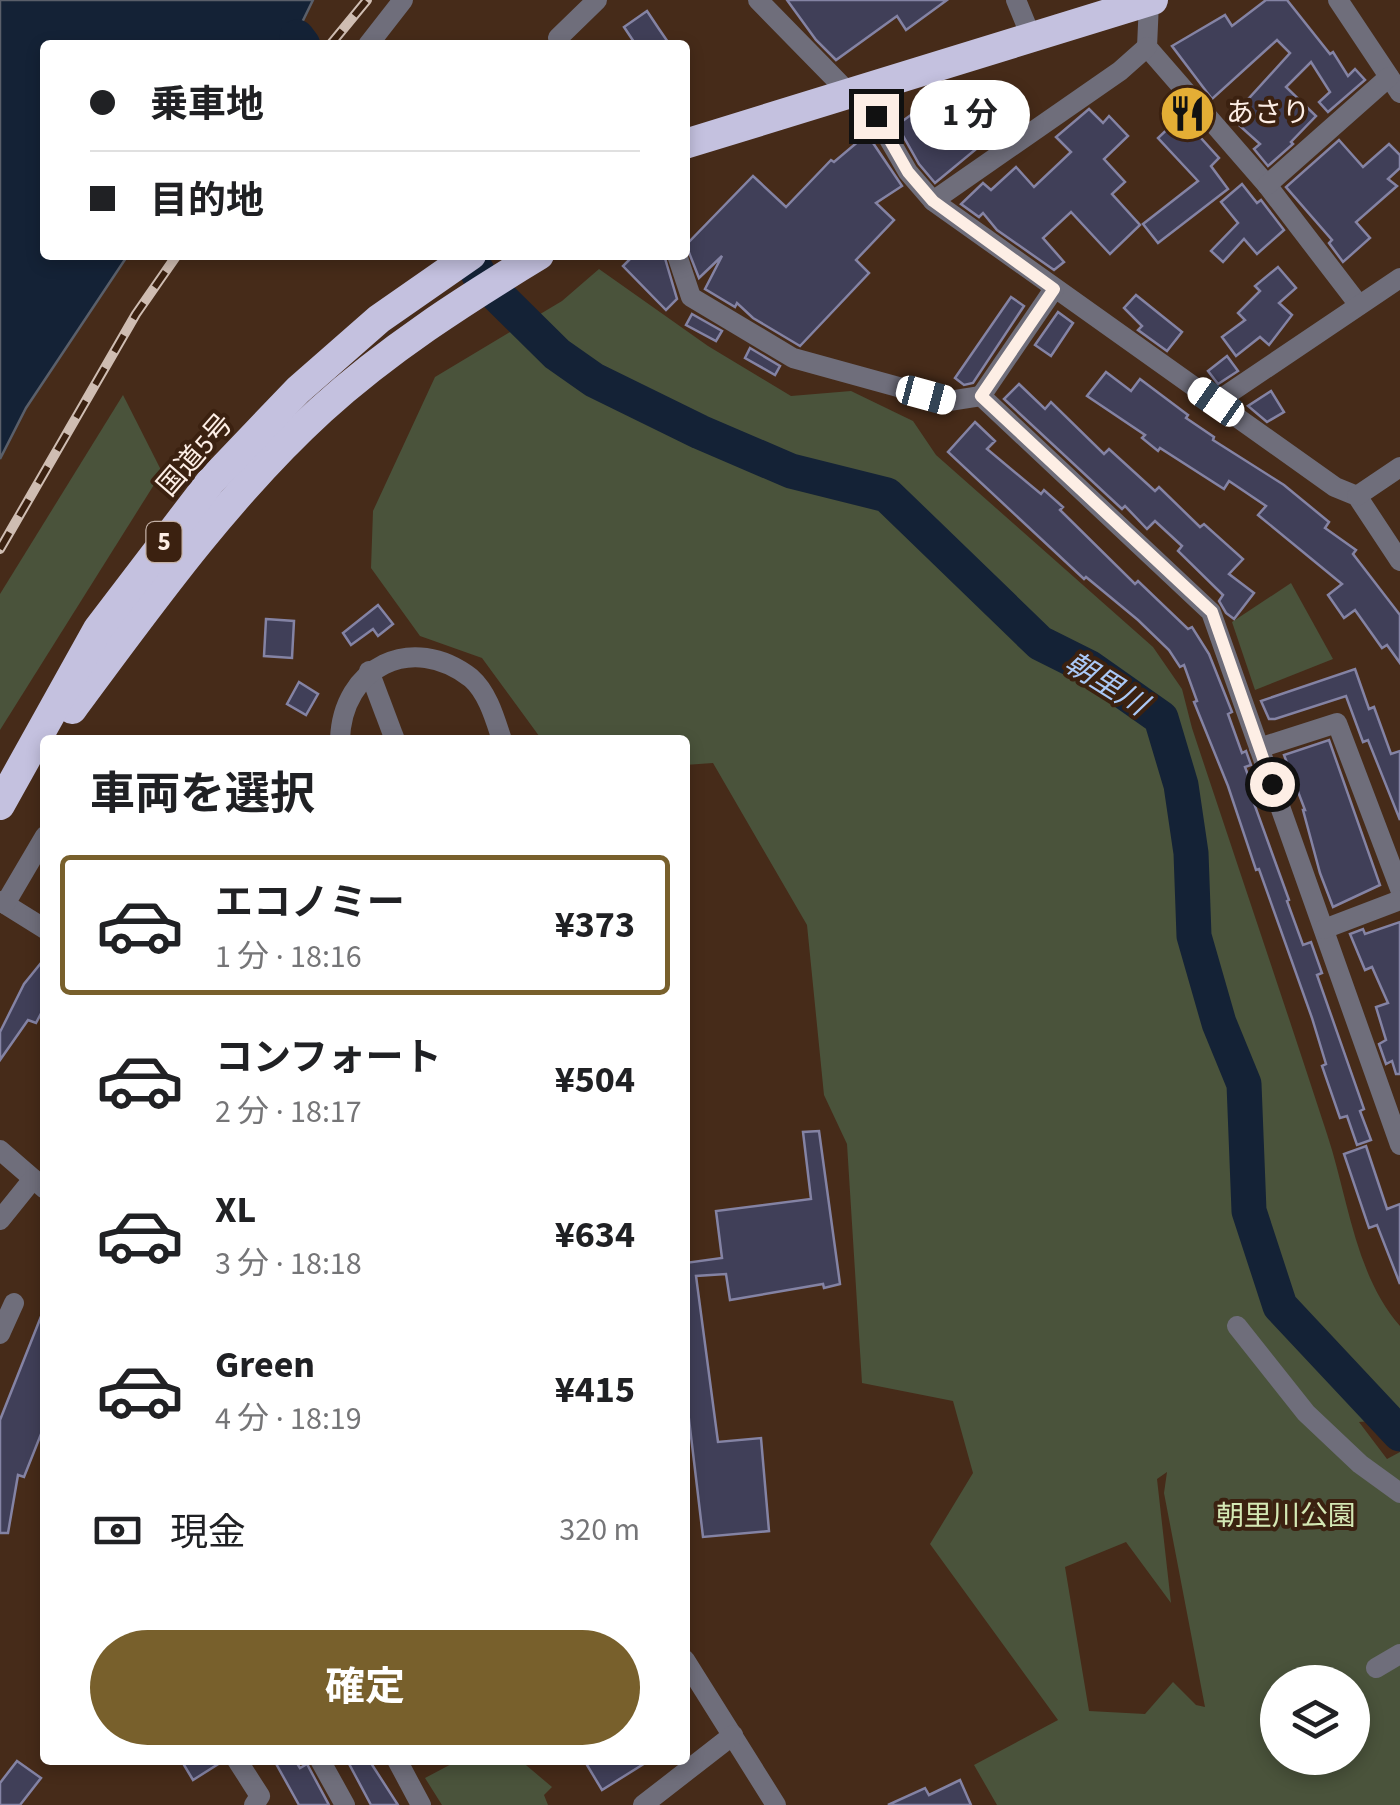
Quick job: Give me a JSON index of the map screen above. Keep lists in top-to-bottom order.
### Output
{
  "streets": {
    "highway": ["国道5号", "5"]
  },
  "water": ["朝里川"],
  "parks": ["朝里川公園"],
  "places": {
    "restaurant": ["あさり"]
  },
  "page": {
    "banner": ["乗車地", "目的地"],
    "bubble": "1 分",
    "heading": "車両を選択",
    "list": [
      {
        "name": "エコノミー",
        "note": "1 分 · 18:16",
        "value": "¥373"
      },
      {
        "name": "コンフォート",
        "note": "2 分 · 18:17",
        "value": "¥504"
      },
      {
        "name": "XL",
        "note": "3 分 · 18:18",
        "value": "¥634"
      },
      {
        "name": "Green",
        "note": "4 分 · 18:19",
        "value": "¥415"
      }
    ],
    "pay": ["現金", "320 m"],
    "buttons": "確定"
  }
}
